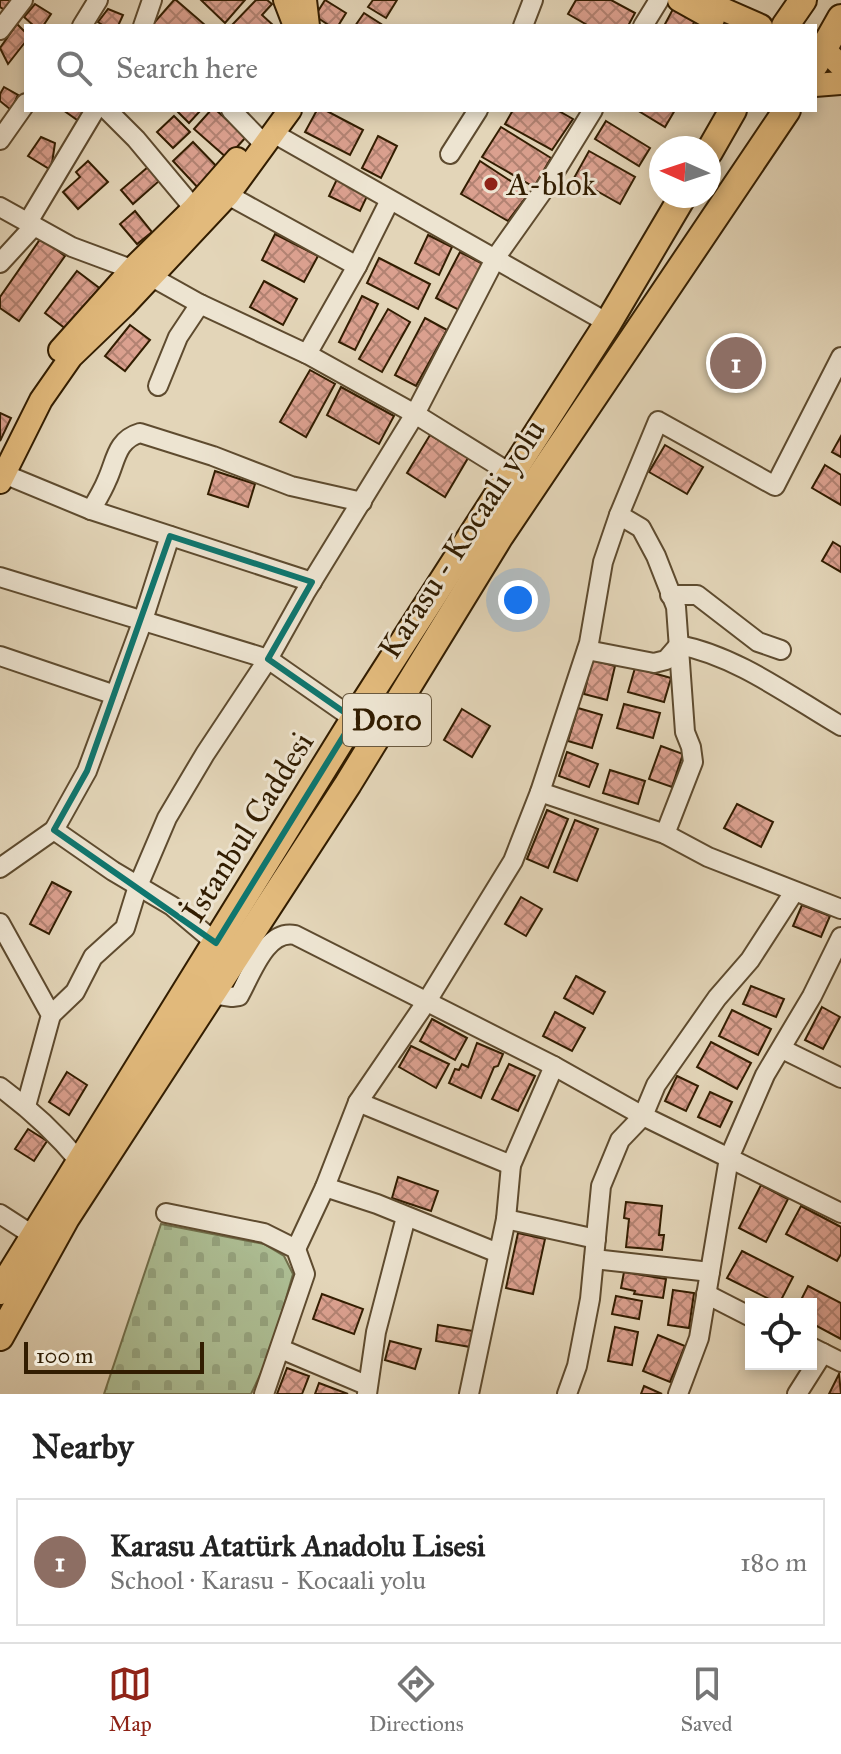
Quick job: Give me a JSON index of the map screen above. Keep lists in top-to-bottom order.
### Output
{
  "streets": {
    "highway": ["Karasu - Kocaali yolu", "D010", "İstanbul Caddesi"]
  },
  "places": ["A-blok"],
  "scale_bar": "100 m",
  "north": "left",
  "page": {
    "search": "Search here",
    "pins": "1",
    "scale": "100 m",
    "heading": "Nearby",
    "list": [
      {
        "mark": "1",
        "name": "Karasu Atatürk Anadolu Lisesi",
        "note": "School · Karasu - Kocaali yolu",
        "value": "180 m"
      }
    ],
    "nav": ["Map", "Directions", "Saved"]
  }
}
